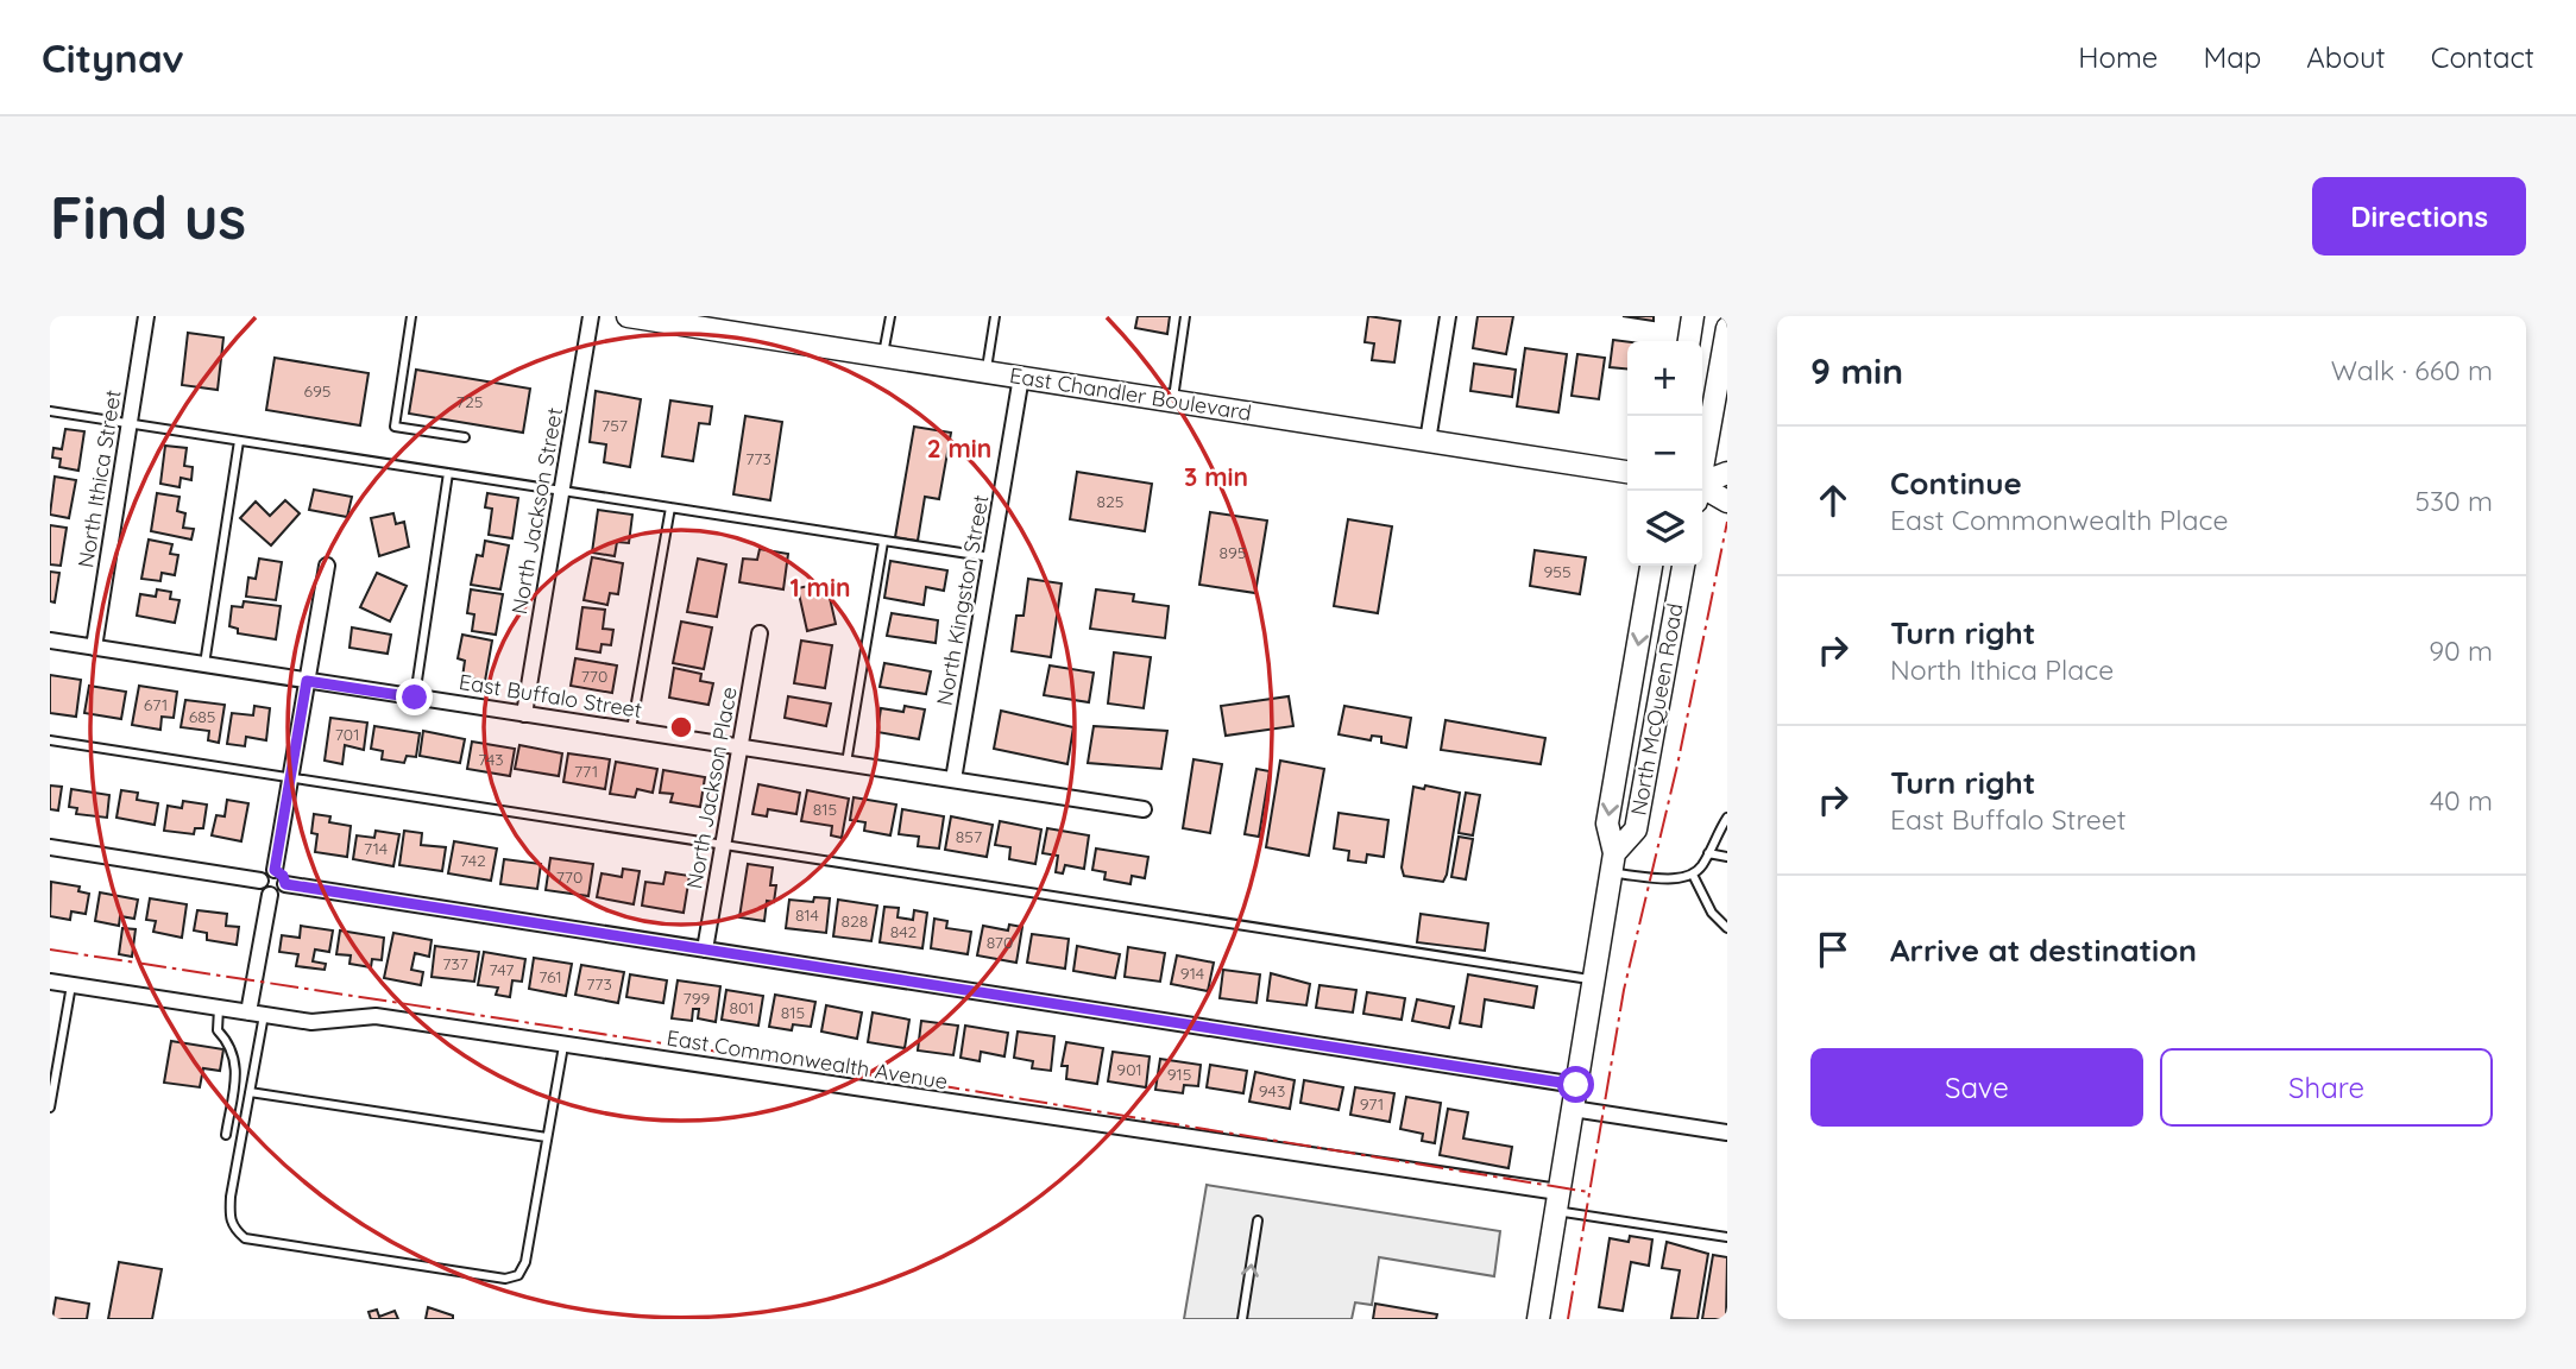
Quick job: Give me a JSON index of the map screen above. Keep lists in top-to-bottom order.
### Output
{
  "streets": {
    "main road": ["East Chandler Boulevard", "North McQueen Road"],
    "street": [
      "North Ithica Street",
      "North Jackson Street",
      "North Kingston Street",
      "East Buffalo Street",
      "North Jackson Place",
      "East Commonwealth Avenue"
    ]
  },
  "crossings": [
    ["East Chandler Boulevard", "North Kingston Street"],
    ["North Ithica Street", "East Buffalo Street"],
    ["North Jackson Street", "East Buffalo Street"],
    ["North Kingston Street", "East Buffalo Street"],
    ["East Buffalo Street", "North Jackson Place"],
    ["North McQueen Road", "East Commonwealth Avenue"]
  ],
  "house_numbers": [
    "695",
    "725",
    "757",
    "773",
    "825",
    "895",
    "955",
    "770",
    "671",
    "685",
    "701",
    "743",
    "771",
    "815",
    "857",
    "714",
    "742",
    "770",
    "814",
    "828",
    "842",
    "870",
    "737",
    "747",
    "914",
    "761",
    "773",
    "799",
    "801",
    "815",
    "901",
    "915",
    "943",
    "971"
  ],
  "page": {
    "header": "Citynav",
    "nav": [
      "Home",
      "Map",
      "About",
      "Contact"
    ],
    "buttons": [
      "Directions",
      ["Save", "Share"]
    ],
    "title": "Find us",
    "heading": ["9 min", "Walk · 660 m"],
    "map_buttons": ["+", "−"],
    "list": [
      ["Continue", "East Commonwealth Place", "530 m"],
      ["Turn right", "North Ithica Place", "90 m"],
      ["Turn right", "East Buffalo Street", "40 m"],
      "Arrive at destination"
    ]
  },
  "rings": ["2 min", "3 min", "1 min"]
}
